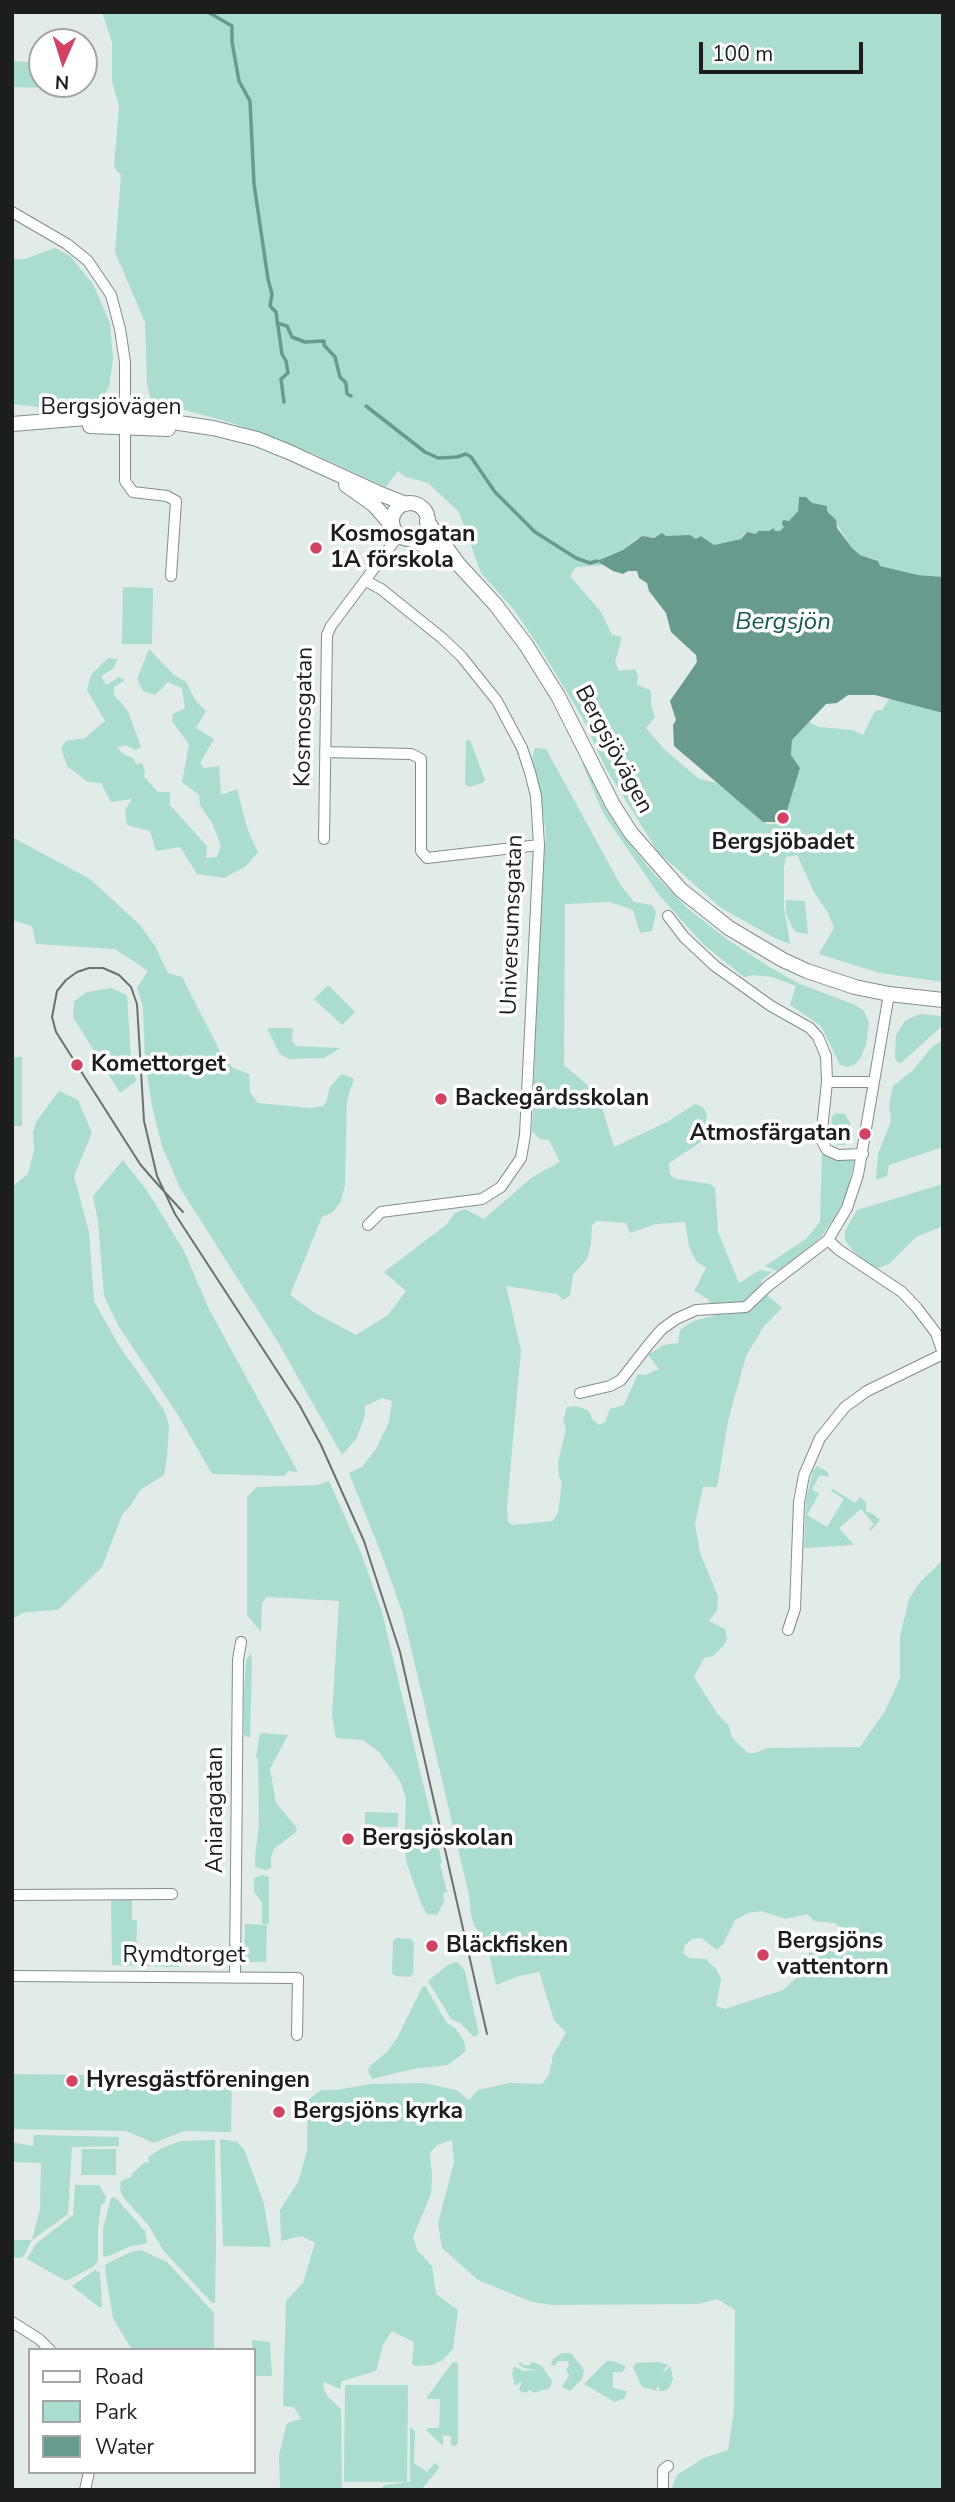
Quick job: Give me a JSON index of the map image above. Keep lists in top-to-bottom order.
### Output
{
  "streets": {
    "street": [
      "Bergsjövägen",
      "Kosmosgatan",
      "Universumsgatan",
      "Aniaragatan",
      "Rymdtorget"
    ]
  },
  "crossings": [
    ["Bergsjövägen", "Kosmosgatan"],
    ["Kosmosgatan", "Universumsgatan"],
    ["Aniaragatan", "Rymdtorget"]
  ],
  "water": ["Bergsjön"],
  "places": [
    "Kosmosgatan 1A förskola",
    "Bergsjöbadet",
    "Komettorget",
    "Backegårdsskolan",
    "Atmosfärgatan",
    "Bergsjöskolan",
    "Bläckfisken",
    "Bergsjöns vattentorn",
    "Hyresgästföreningen",
    "Bergsjöns kyrka"
  ],
  "legend": ["Road", "Park", "Water"],
  "scale_bar": "100 m",
  "north": "bottom"
}
